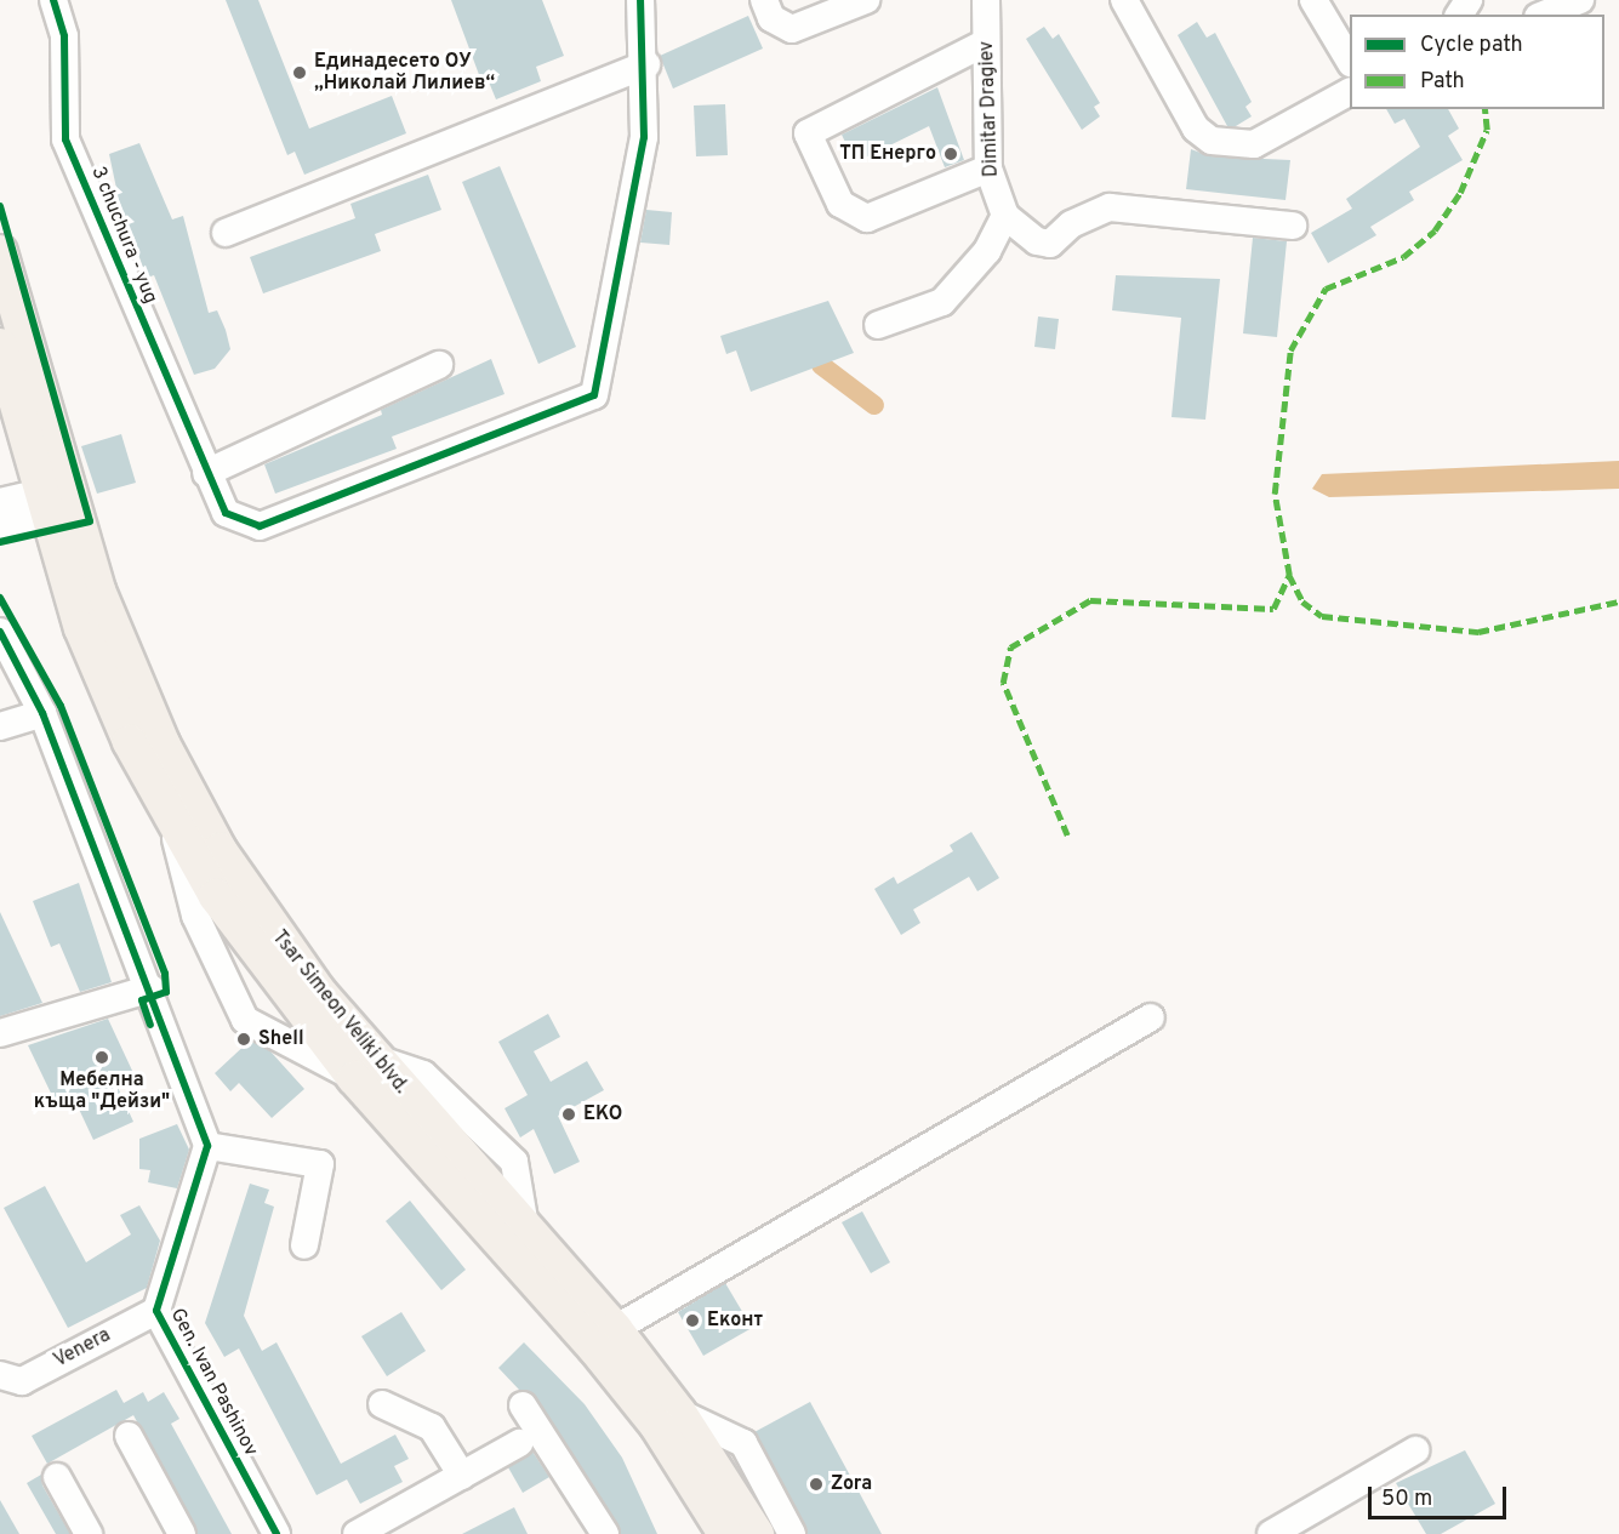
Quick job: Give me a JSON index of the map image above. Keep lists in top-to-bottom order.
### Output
{
  "streets": {
    "main road": ["Tsar Simeon Veliki blvd."],
    "street": [
      "Dimitar Dragiev",
      "3 chuchura - yug",
      "Venera",
      "Gen. Ivan Pashinov"
    ]
  },
  "crossings": [
    ["Venera", "Gen. Ivan Pashinov"]
  ],
  "places": [
    "Единадесето ОУ „Николай Лилиев“",
    "ТП Енерго",
    "Shell",
    "Мебелна къща \"Дейзи\"",
    "EKO",
    "Еконт",
    "Zora"
  ],
  "legend": ["Cycle path", "Path"],
  "scale_bar": "50 m"
}
